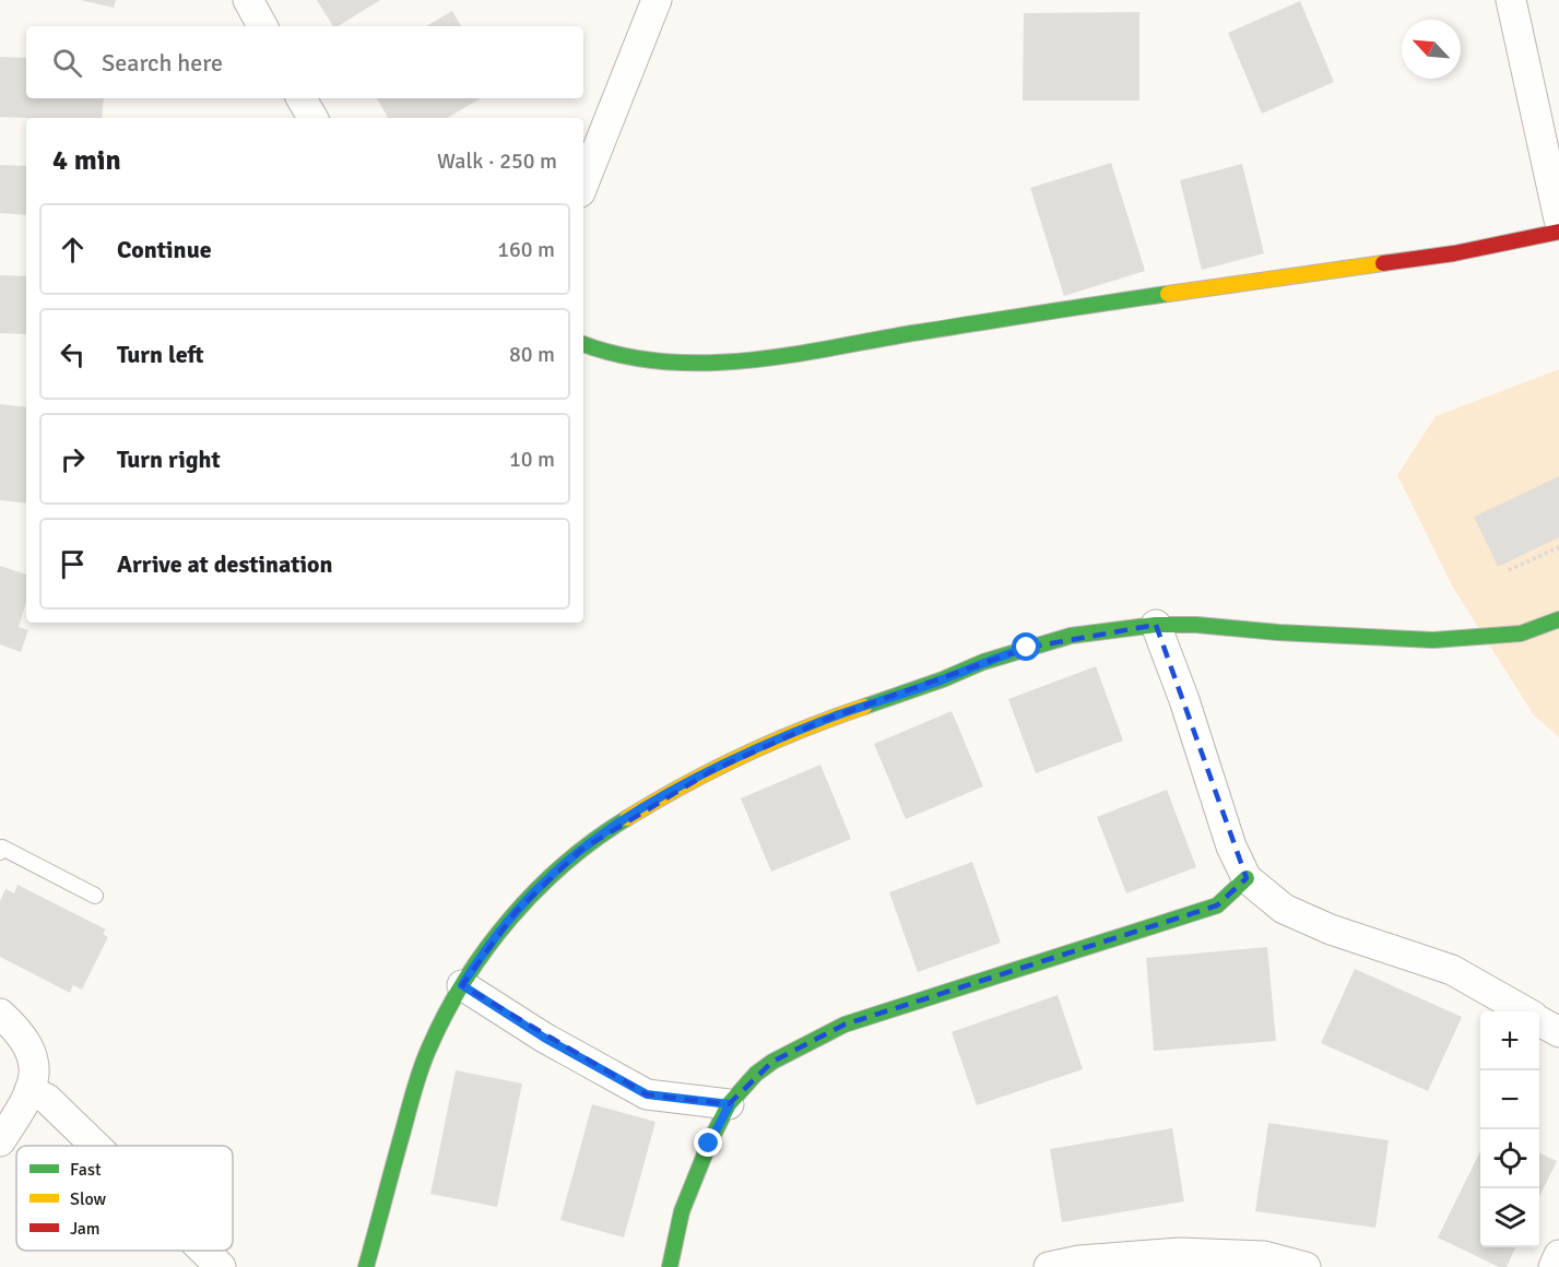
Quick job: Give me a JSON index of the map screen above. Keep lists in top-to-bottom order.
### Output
{
  "legend": ["Fast", "Slow", "Jam"],
  "north": "top left",
  "page": {
    "search": "Search here",
    "heading": ["4 min", "Walk · 250 m"],
    "list": [
      ["Continue", "160 m"],
      ["Turn left", "80 m"],
      ["Turn right", "10 m"],
      "Arrive at destination"
    ],
    "map_buttons": ["+", "−"]
  }
}
